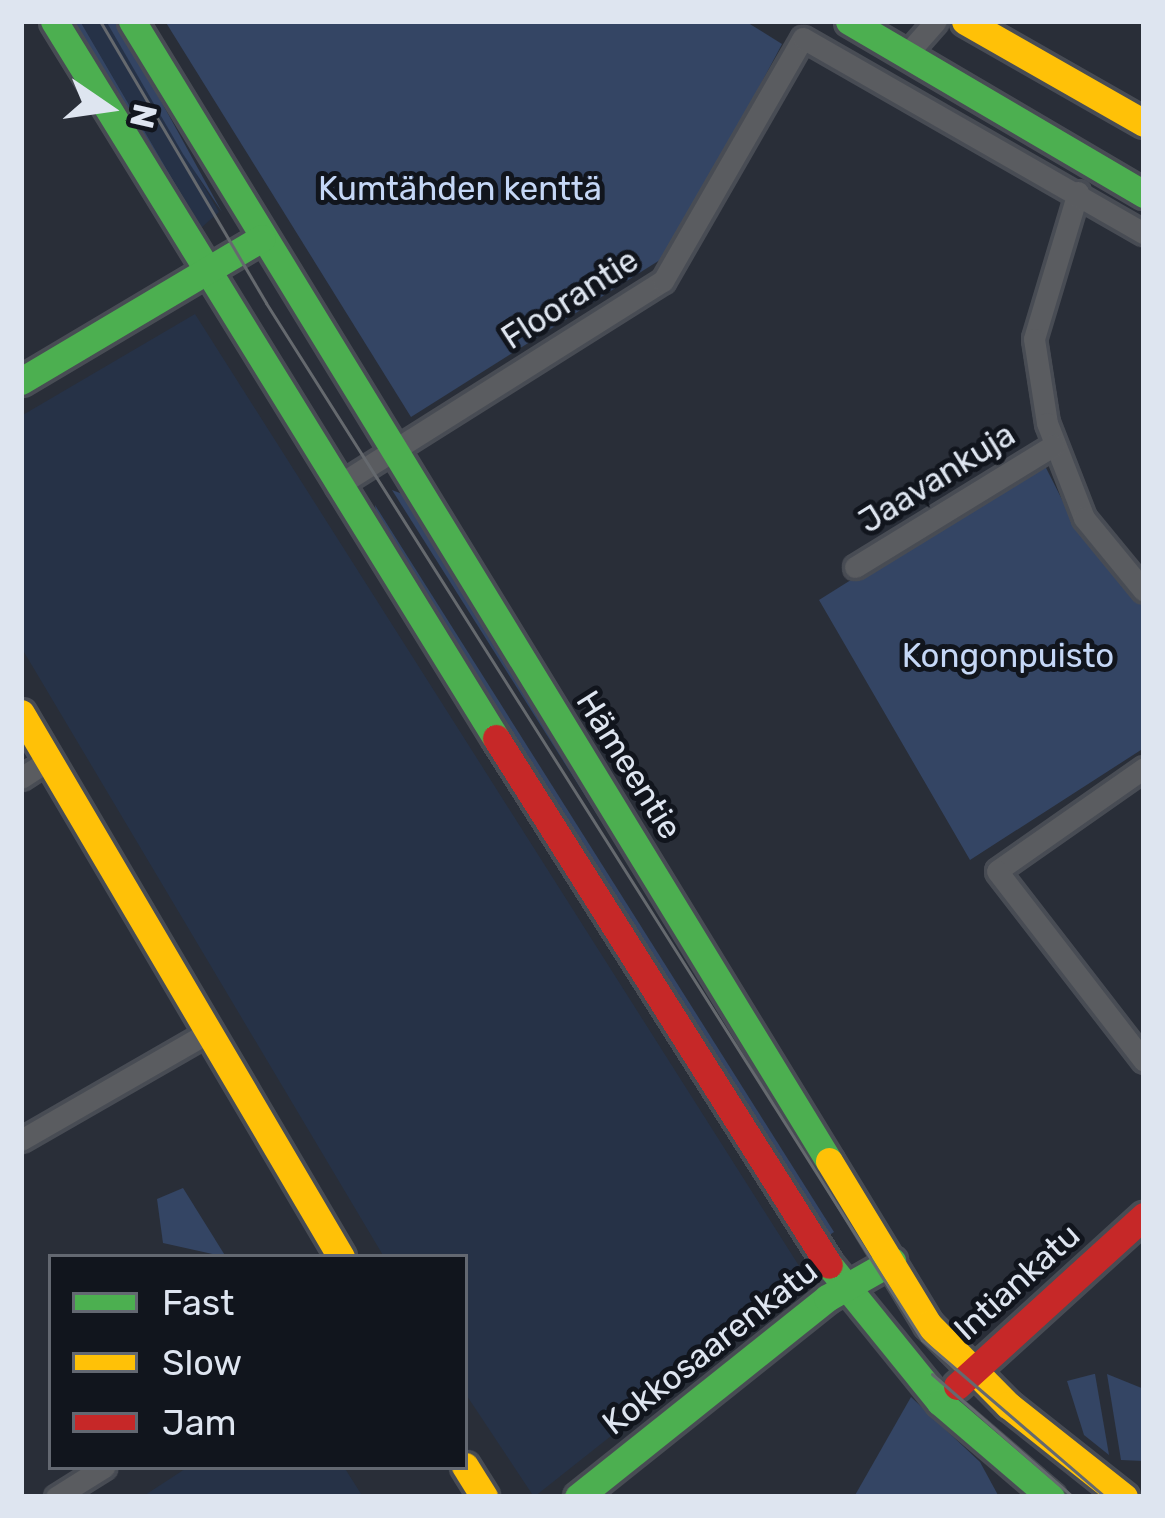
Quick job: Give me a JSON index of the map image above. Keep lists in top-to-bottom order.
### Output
{
  "streets": {
    "main road": ["Hämeentie", "Intiankatu", "Kokkosaarenkatu"],
    "street": ["Floorantie", "Jaavankuja"]
  },
  "crossings": [
    ["Floorantie", "Hämeentie"],
    ["Hämeentie", "Intiankatu"],
    ["Hämeentie", "Kokkosaarenkatu"]
  ],
  "parks": ["Kumtähden kenttä", "Kongonpuisto"],
  "legend": ["Fast", "Slow", "Jam"],
  "north": "right"
}
